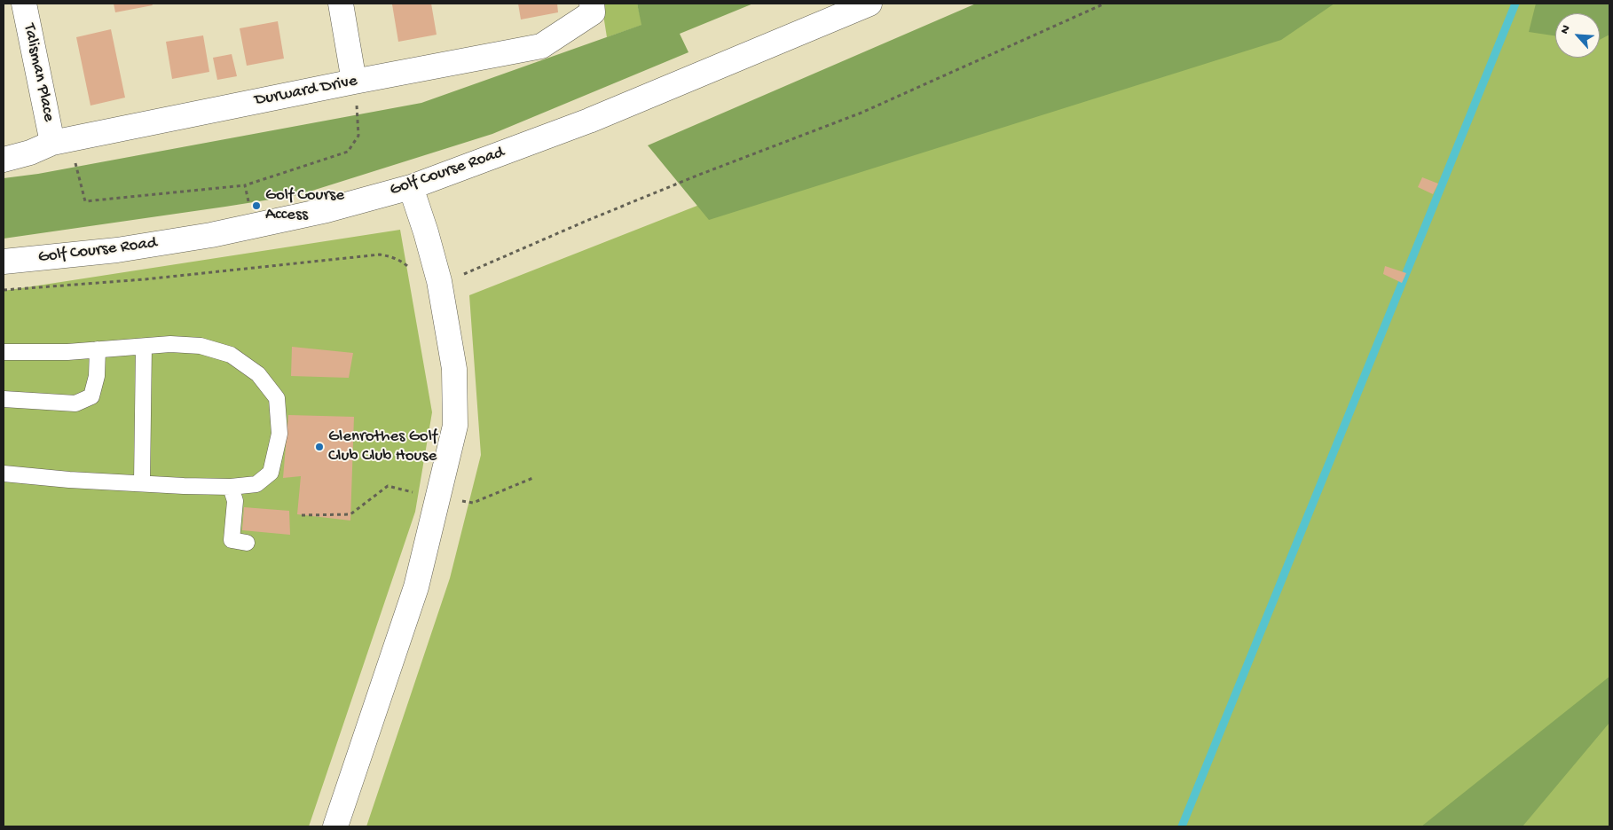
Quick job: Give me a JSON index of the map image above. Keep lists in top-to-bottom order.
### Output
{
  "streets": {
    "street": ["Talisman Place", "Durward Drive", "Golf Course Road"]
  },
  "crossings": [
    ["Talisman Place", "Durward Drive"]
  ],
  "places": ["Golf Course Access", "Glenrothes Golf Club Club House"],
  "north": "top left"
}
